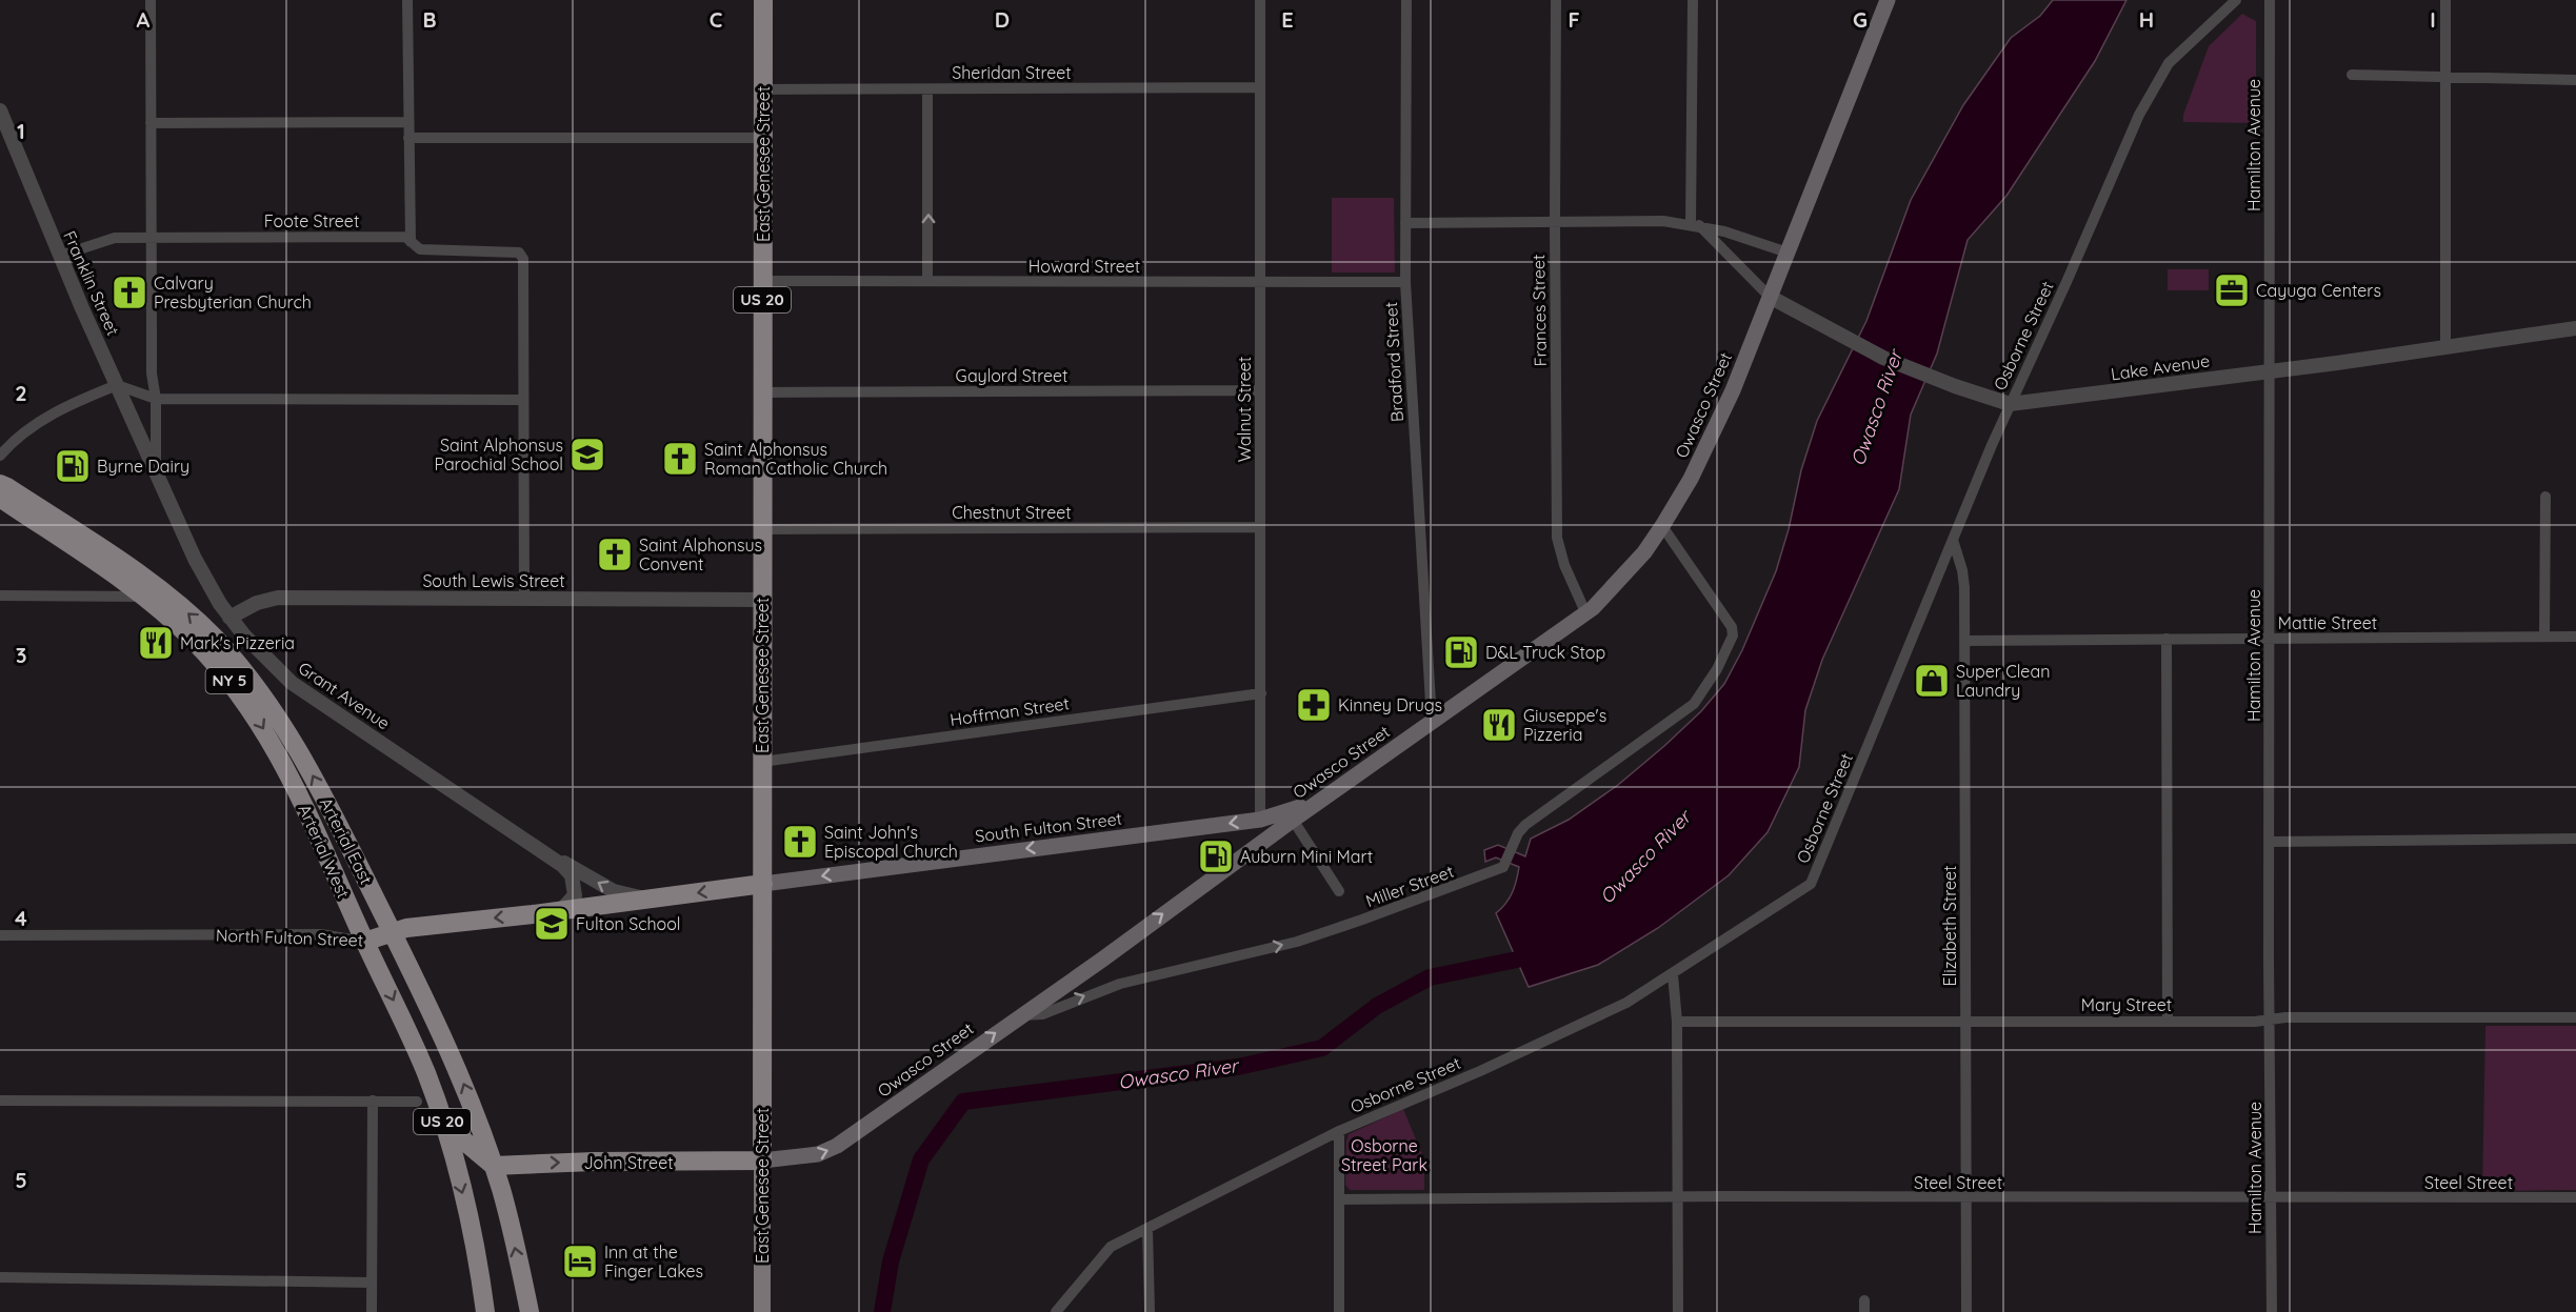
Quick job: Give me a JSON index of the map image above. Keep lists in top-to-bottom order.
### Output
{
  "streets": {
    "highway": [
      "East Genesee Street",
      "US 20",
      "NY 5",
      "Arterial East",
      "Arterial West",
      "North Fulton Street",
      "John Street"
    ],
    "main road": ["Owasco Street", "South Fulton Street"],
    "street": [
      "Sheridan Street",
      "Hamilton Avenue",
      "Foote Street",
      "Howard Street",
      "Franklin Street",
      "Frances Street",
      "Osborne Street",
      "Bradford Street",
      "Lake Avenue",
      "Gaylord Street",
      "Walnut Street",
      "Chestnut Street",
      "South Lewis Street",
      "Mattie Street",
      "Grant Avenue",
      "Hoffman Street",
      "Miller Street",
      "Elizabeth Street",
      "Mary Street",
      "Steel Street"
    ]
  },
  "crossings": [
    ["Sheridan Street", "East Genesee Street"],
    ["Sheridan Street", "Walnut Street"],
    ["Hamilton Avenue", "Lake Avenue"],
    ["Hamilton Avenue", "Mattie Street"],
    ["Hamilton Avenue", "Mary Street"],
    ["Hamilton Avenue", "Steel Street"],
    ["East Genesee Street", "Howard Street"],
    ["East Genesee Street", "Gaylord Street"],
    ["East Genesee Street", "Owasco Street"],
    ["East Genesee Street", "Chestnut Street"],
    ["East Genesee Street", "South Lewis Street"],
    ["East Genesee Street", "Hoffman Street"],
    ["East Genesee Street", "South Fulton Street"],
    ["East Genesee Street", "North Fulton Street"],
    ["East Genesee Street", "John Street"],
    ["Foote Street", "Franklin Street"],
    ["Foote Street", "Grant Avenue"],
    ["Howard Street", "Bradford Street"],
    ["Howard Street", "Walnut Street"],
    ["Franklin Street", "Grant Avenue"],
    ["Frances Street", "Owasco Street"],
    ["Osborne Street", "Lake Avenue"],
    ["Osborne Street", "Elizabeth Street"],
    ["Bradford Street", "Owasco Street"],
    ["Lake Avenue", "Owasco Street"],
    ["Gaylord Street", "Walnut Street"],
    ["Owasco Street", "South Fulton Street"],
    ["Owasco Street", "Miller Street"],
    ["Owasco Street", "John Street"],
    ["Walnut Street", "Chestnut Street"],
    ["Walnut Street", "Hoffman Street"],
    ["Walnut Street", "South Fulton Street"],
    ["South Lewis Street", "Grant Avenue"],
    ["Mattie Street", "Elizabeth Street"],
    ["South Fulton Street", "North Fulton Street"],
    ["Arterial East", "North Fulton Street"],
    ["Arterial East", "John Street"],
    ["Arterial West", "North Fulton Street"],
    ["Elizabeth Street", "Mary Street"],
    ["Elizabeth Street", "Steel Street"]
  ],
  "one_way": [
    "Owasco Street",
    "South Fulton Street",
    "Arterial East",
    "Arterial West",
    "Miller Street",
    "North Fulton Street",
    "John Street"
  ],
  "water": ["Owasco River"],
  "parks": ["Osborne Street Park"],
  "places": {
    "office": ["Cayuga Centers"],
    "church": [
      "Calvary Presbyterian Church",
      "Saint Alphonsus Roman Catholic Church",
      "Saint Alphonsus Convent",
      "Saint John's Episcopal Church"
    ],
    "school or university": ["Saint Alphonsus Parochial School", "Fulton School"],
    "fuel station": ["Byrne Dairy", "D&L Truck Stop", "Auburn Mini Mart"],
    "restaurant": ["Mark's Pizzeria", "Giuseppe's Pizzeria"],
    "shop": ["Super Clean Laundry"],
    "pharmacy": ["Kinney Drugs"],
    "hotel": ["Inn at the Finger Lakes"]
  },
  "grid": {
    "columns": [
      "A",
      "B",
      "C",
      "D",
      "E",
      "F",
      "G",
      "H",
      "I"
    ],
    "rows": [
      "1",
      "2",
      "3",
      "4",
      "5"
    ]
  }
}
